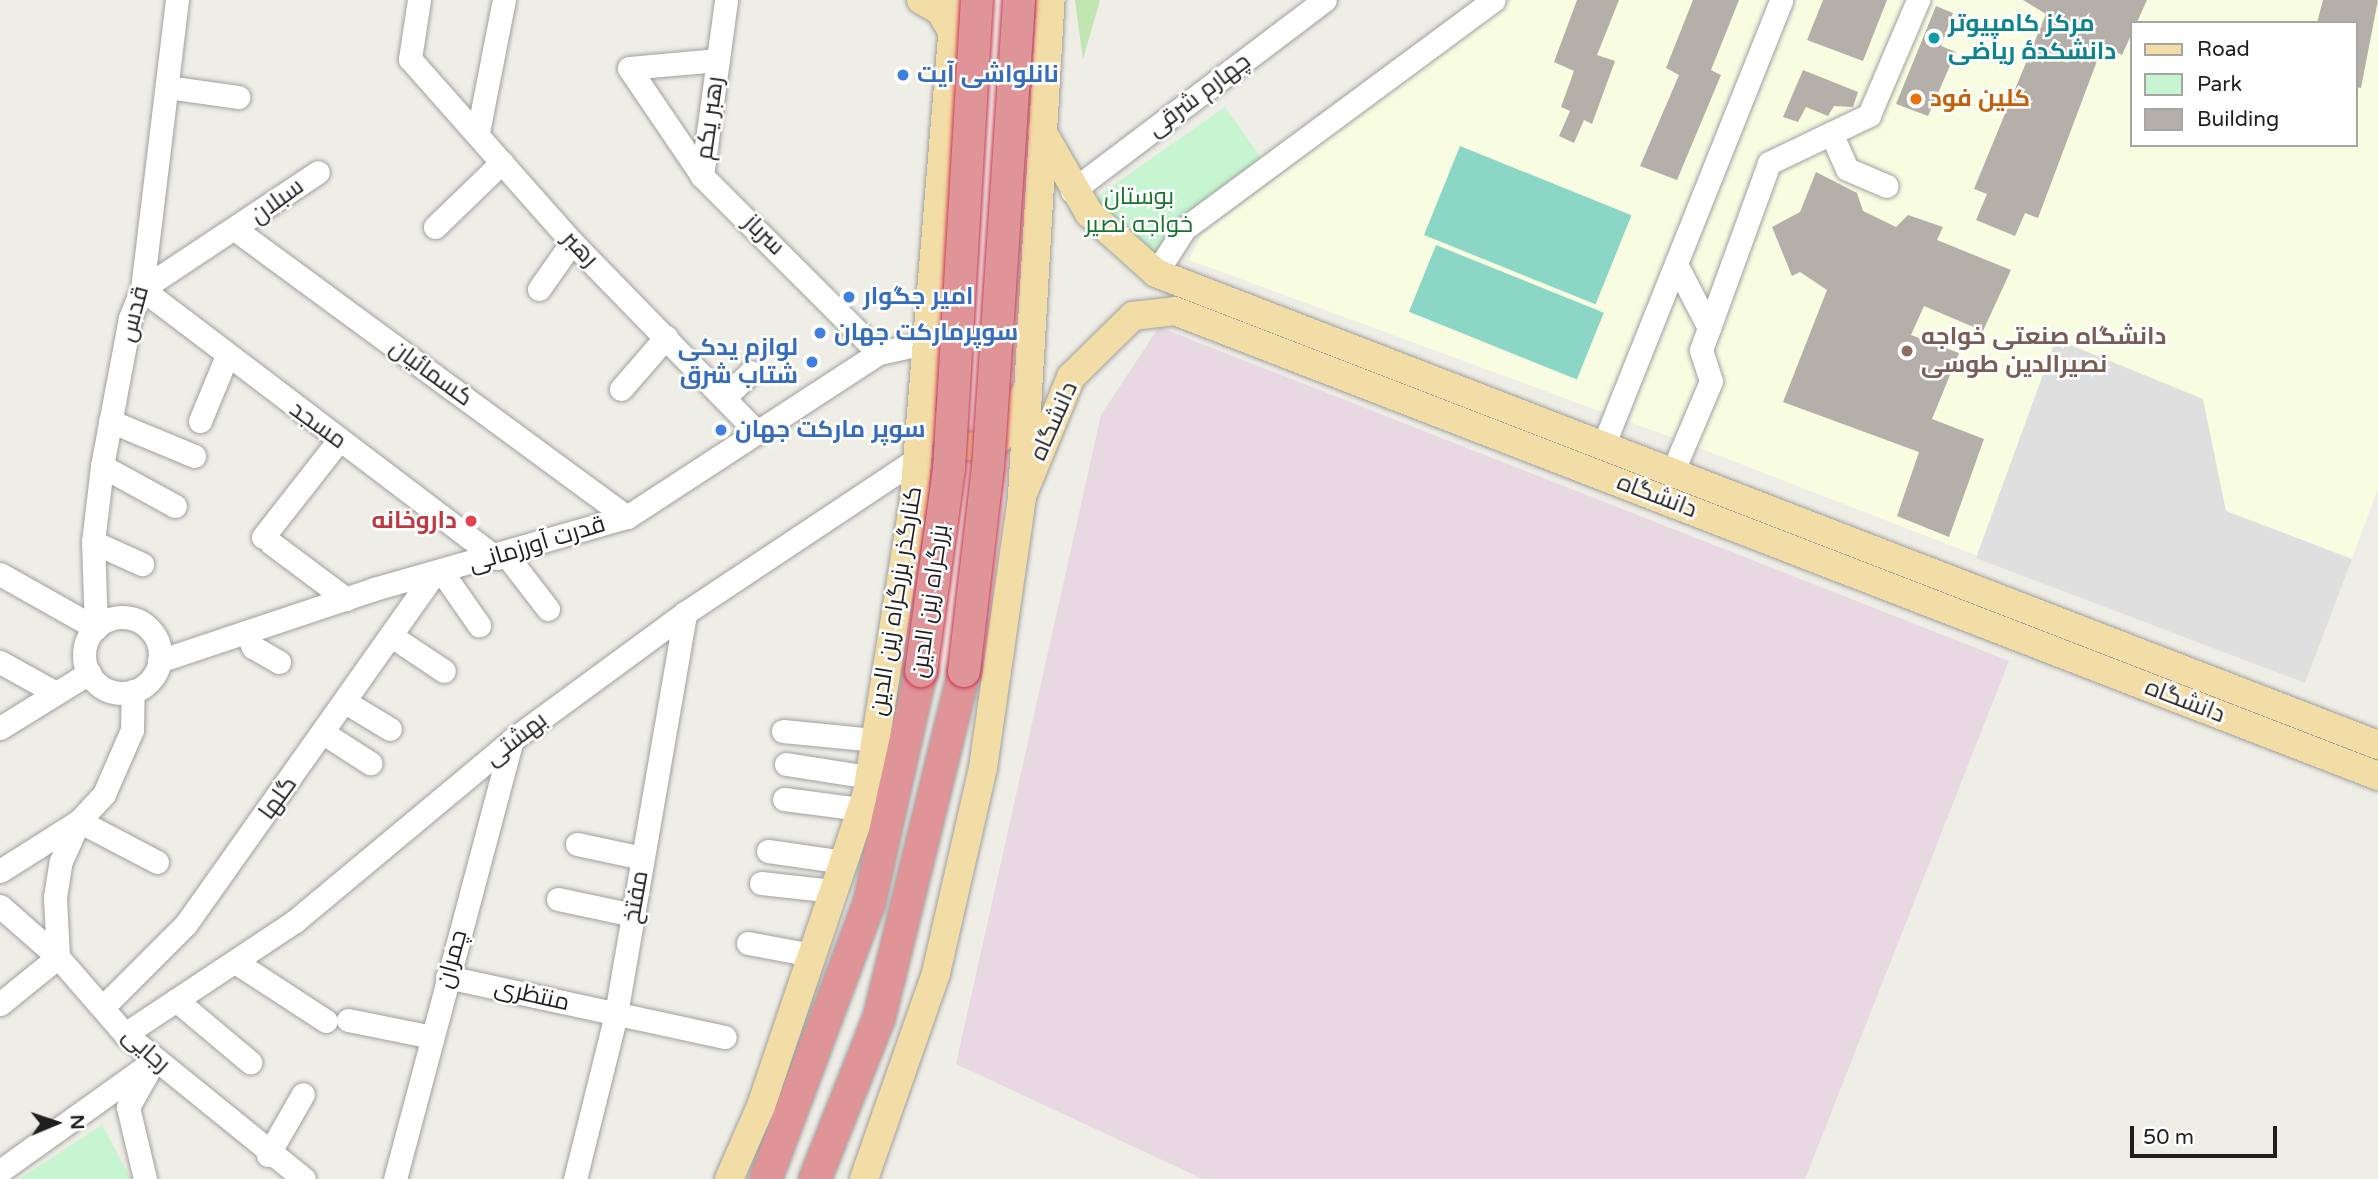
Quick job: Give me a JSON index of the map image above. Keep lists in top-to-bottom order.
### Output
{
  "streets": {
    "highway": ["بزرگراه زین الدین"],
    "main road": ["دانشگاه", "کنارگذر بزرگراه زین الدین"],
    "street": [
      "چهارم شرقی",
      "رهبر یکم",
      "سبلان",
      "سرباز",
      "رهبر",
      "قدس",
      "کسمائیان",
      "مسجد",
      "قدرت آورزمانی",
      "بهشتی",
      "گلها",
      "مفتخ",
      "چمران",
      "منتظری",
      "رجایی"
    ]
  },
  "crossings": [
    ["چهارم شرقی", "دانشگاه"],
    ["رهبر یکم", "سرباز"],
    ["سبلان", "کسمائیان"],
    ["سرباز", "قدرت آورزمانی"],
    ["رهبر", "قدرت آورزمانی"],
    ["قدس", "مسجد"],
    ["قدس", "قدرت آورزمانی"],
    ["کسمائیان", "قدرت آورزمانی"],
    ["مسجد", "قدرت آورزمانی"],
    ["قدرت آورزمانی", "گلها"],
    ["کنارگذر بزرگراه زین الدین", "بهشتی"],
    ["بهشتی", "مفتخ"],
    ["بهشتی", "چمران"],
    ["بهشتی", "رجایی"],
    ["گلها", "رجایی"],
    ["مفتخ", "منتظری"],
    ["چمران", "منتظری"]
  ],
  "parks": ["بوستان خواجه نصیر"],
  "places": [
    "مرکز کامپیوتر دانشکدهٔ ریاضی",
    "نانلواشی آیت",
    "کلین فود",
    "امیر جگوار",
    "سوپرمارکت جهان",
    "دانشگاه صنعتی خواجه نصیرالدین طوسی",
    "لوازم یدکی شتاب شرق",
    "سوپر مارکت جهان",
    "داروخانه"
  ],
  "legend": ["Road", "Park", "Building"],
  "scale_bar": "50 m",
  "north": "right"
}
